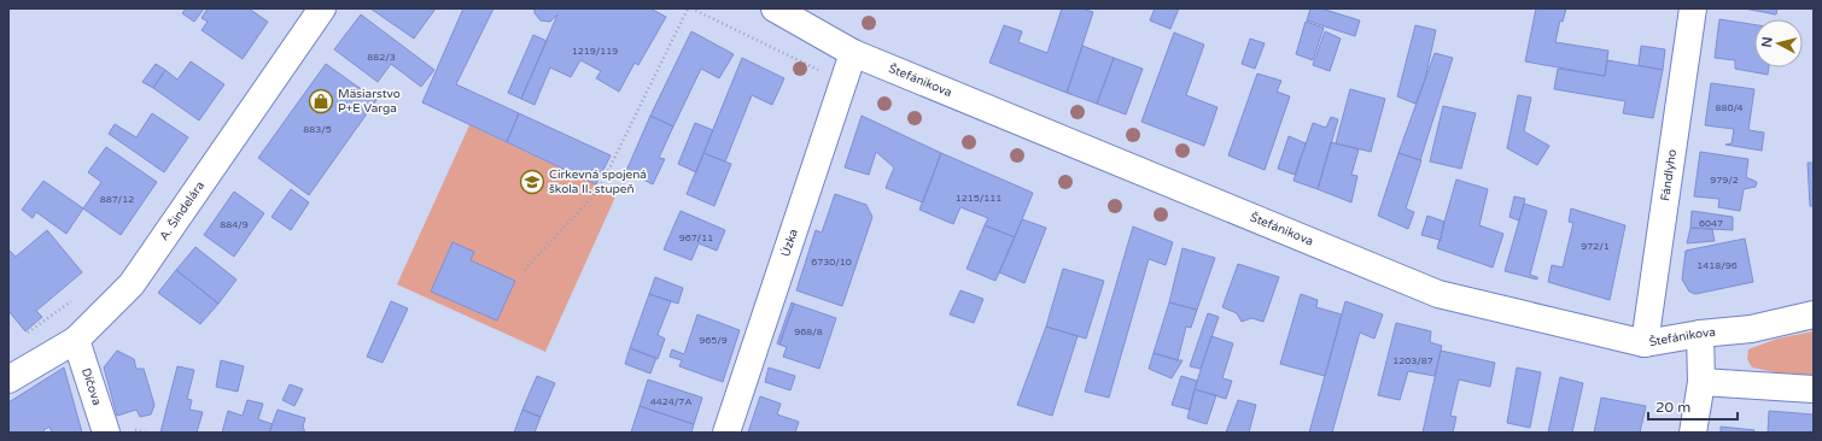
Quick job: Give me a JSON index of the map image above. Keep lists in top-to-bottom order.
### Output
{
  "streets": {
    "street": [
      "Štefánikova",
      "Fándlyho",
      "A. Šindelára",
      "Úzka",
      "Díčova"
    ]
  },
  "crossings": [
    ["Štefánikova", "Fándlyho"],
    ["Štefánikova", "Úzka"],
    ["A. Šindelára", "Díčova"]
  ],
  "places": {
    "shop": ["Mäsiarstvo P+E Varga"],
    "school or university": ["Cirkevná spojená škola II. stupeň"]
  },
  "house_numbers": [
    "1219/119",
    "882/3",
    "880/4",
    "883/5",
    "979/2",
    "1215/111",
    "887/12",
    "6047",
    "884/9",
    "967/11",
    "972/1",
    "6730/10",
    "1418/96",
    "968/8",
    "965/9",
    "1203/87",
    "4424/7A"
  ],
  "scale_bar": "20 m",
  "north": "left"
}
